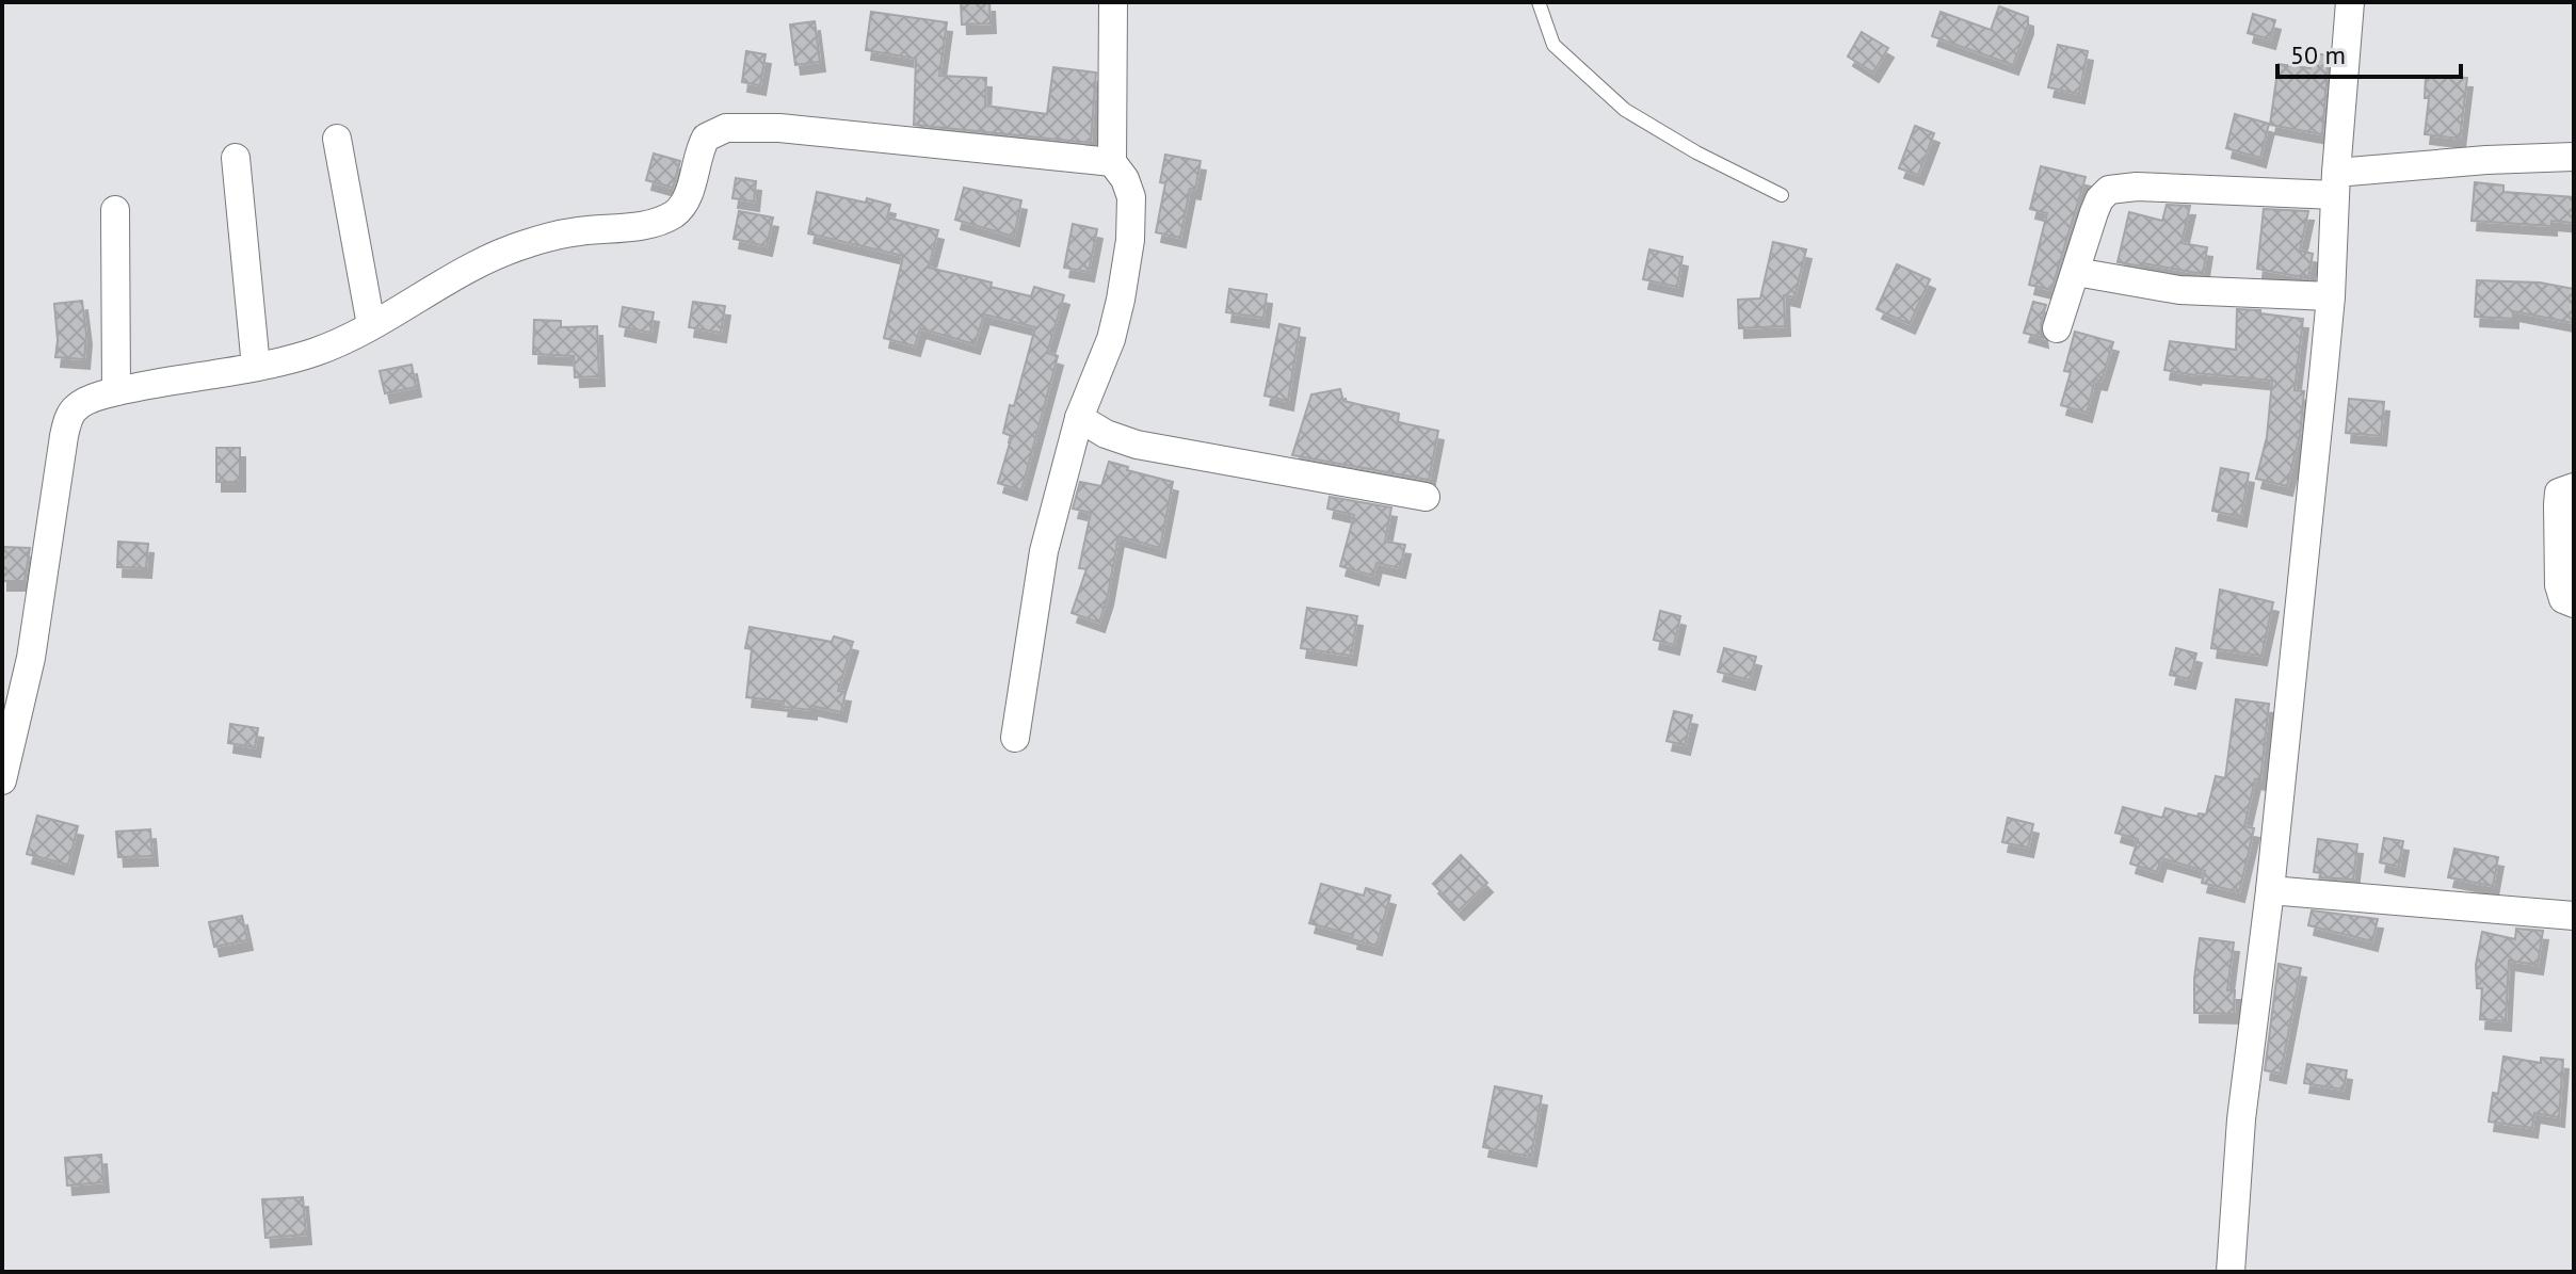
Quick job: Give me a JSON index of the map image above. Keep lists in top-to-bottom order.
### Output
{
  "scale_bar": "50 m"
}
